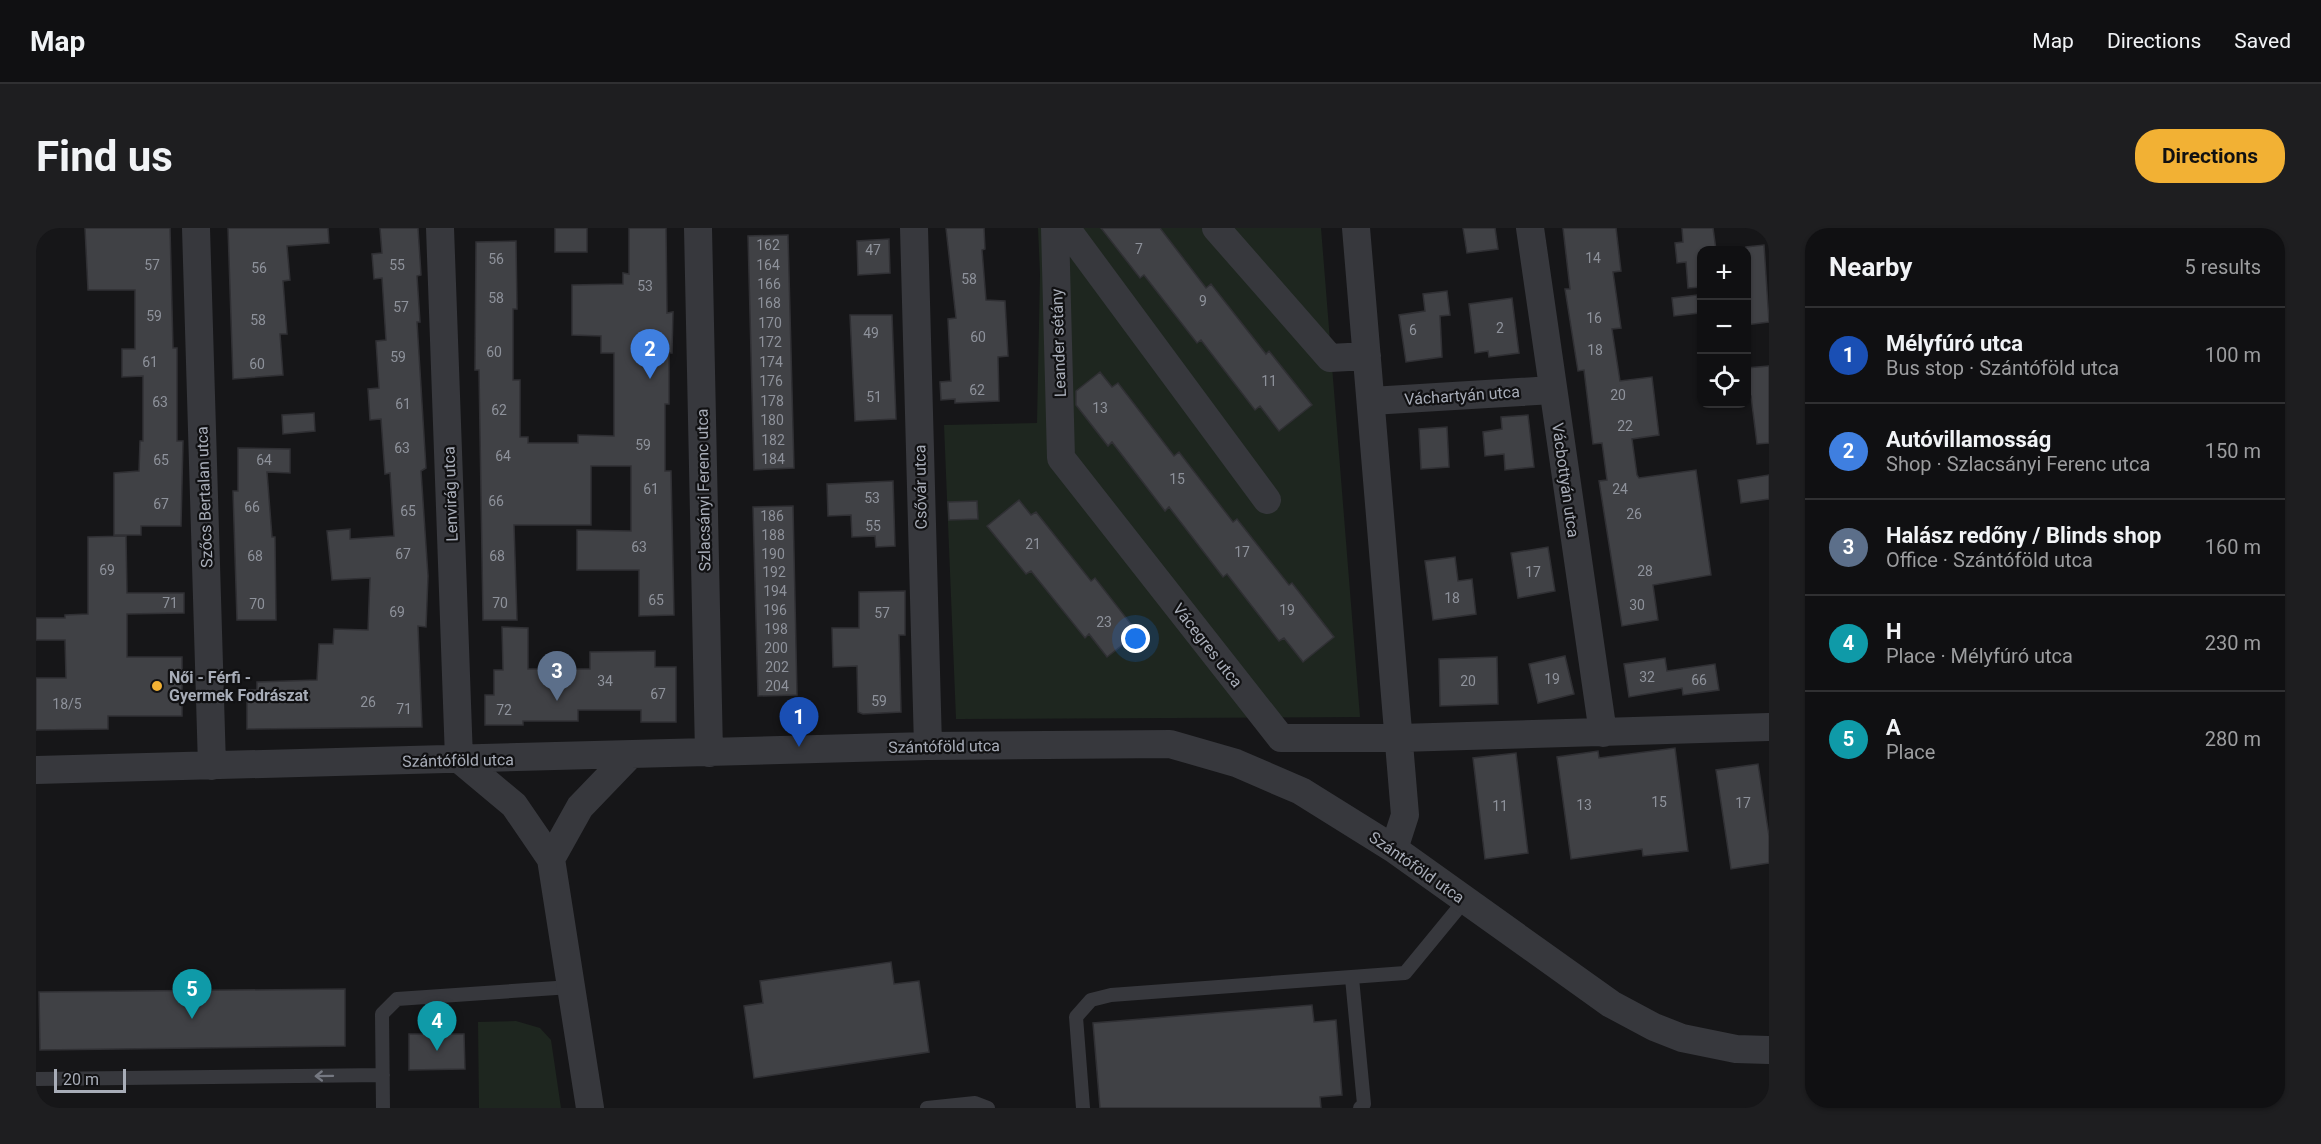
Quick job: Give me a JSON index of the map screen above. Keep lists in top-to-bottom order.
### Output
{
  "streets": {
    "street": [
      "Leander sétány",
      "Váchartyán utca",
      "Vácbottyán utca",
      "Csővár utca",
      "Szlacsányi Ferenc utca",
      "Lenvirág utca",
      "Szőcs Bertalan utca",
      "Vácegres utca",
      "Szántóföld utca"
    ]
  },
  "crossings": [
    ["Leander sétány", "Vácegres utca"],
    ["Váchartyán utca", "Vácbottyán utca"],
    ["Csővár utca", "Szántóföld utca"],
    ["Szlacsányi Ferenc utca", "Szántóföld utca"],
    ["Lenvirág utca", "Szántóföld utca"],
    ["Szőcs Bertalan utca", "Szántóföld utca"]
  ],
  "places": ["Női - Férfi - Gyermek Fodrászat"],
  "house_numbers": [
    "162",
    "7",
    "47",
    "14",
    "56",
    "57",
    "55",
    "164",
    "56",
    "58",
    "166",
    "53",
    "58",
    "9",
    "168",
    "57",
    "59",
    "16",
    "58",
    "170",
    "2",
    "6",
    "49",
    "60",
    "172",
    "18",
    "60",
    "59",
    "61",
    "174",
    "60",
    "176",
    "11",
    "62",
    "20",
    "51",
    "178",
    "63",
    "61",
    "13",
    "62",
    "180",
    "22",
    "182",
    "59",
    "63",
    "64",
    "184",
    "65",
    "64",
    "15",
    "61",
    "24",
    "53",
    "66",
    "67",
    "66",
    "65",
    "26",
    "186",
    "55",
    "188",
    "21",
    "63",
    "17",
    "67",
    "190",
    "68",
    "68",
    "69",
    "28",
    "192",
    "17",
    "194",
    "18",
    "65",
    "71",
    "70",
    "70",
    "30",
    "196",
    "19",
    "69",
    "57",
    "23",
    "198",
    "200",
    "202",
    "32",
    "19",
    "66",
    "34",
    "20",
    "204",
    "67",
    "59",
    "26",
    "18/5",
    "71",
    "72",
    "15",
    "17",
    "13",
    "11"
  ],
  "scale_bar": "20 m",
  "page": {
    "header": "Map",
    "nav": ["Map", "Directions", "Saved"],
    "buttons": "Directions",
    "title": "Find us",
    "heading": ["Nearby", "5 results"],
    "map_buttons": ["+", "−"],
    "list": [
      {
        "mark": "1",
        "name": "Mélyfúró utca",
        "note": "Bus stop · Szántóföld utca",
        "value": "100 m"
      },
      {
        "mark": "2",
        "name": "Autóvillamosság",
        "note": "Shop · Szlacsányi Ferenc utca",
        "value": "150 m"
      },
      {
        "mark": "3",
        "name": "Halász redőny / Blinds shop",
        "note": "Office · Szántóföld utca",
        "value": "160 m"
      },
      {
        "mark": "4",
        "name": "H",
        "note": "Place · Mélyfúró utca",
        "value": "230 m"
      },
      {
        "mark": "5",
        "name": "A",
        "note": "Place",
        "value": "280 m"
      }
    ],
    "pins": [
      "2",
      "3",
      "1",
      "5",
      "4"
    ],
    "scale": "20 m"
  }
}
